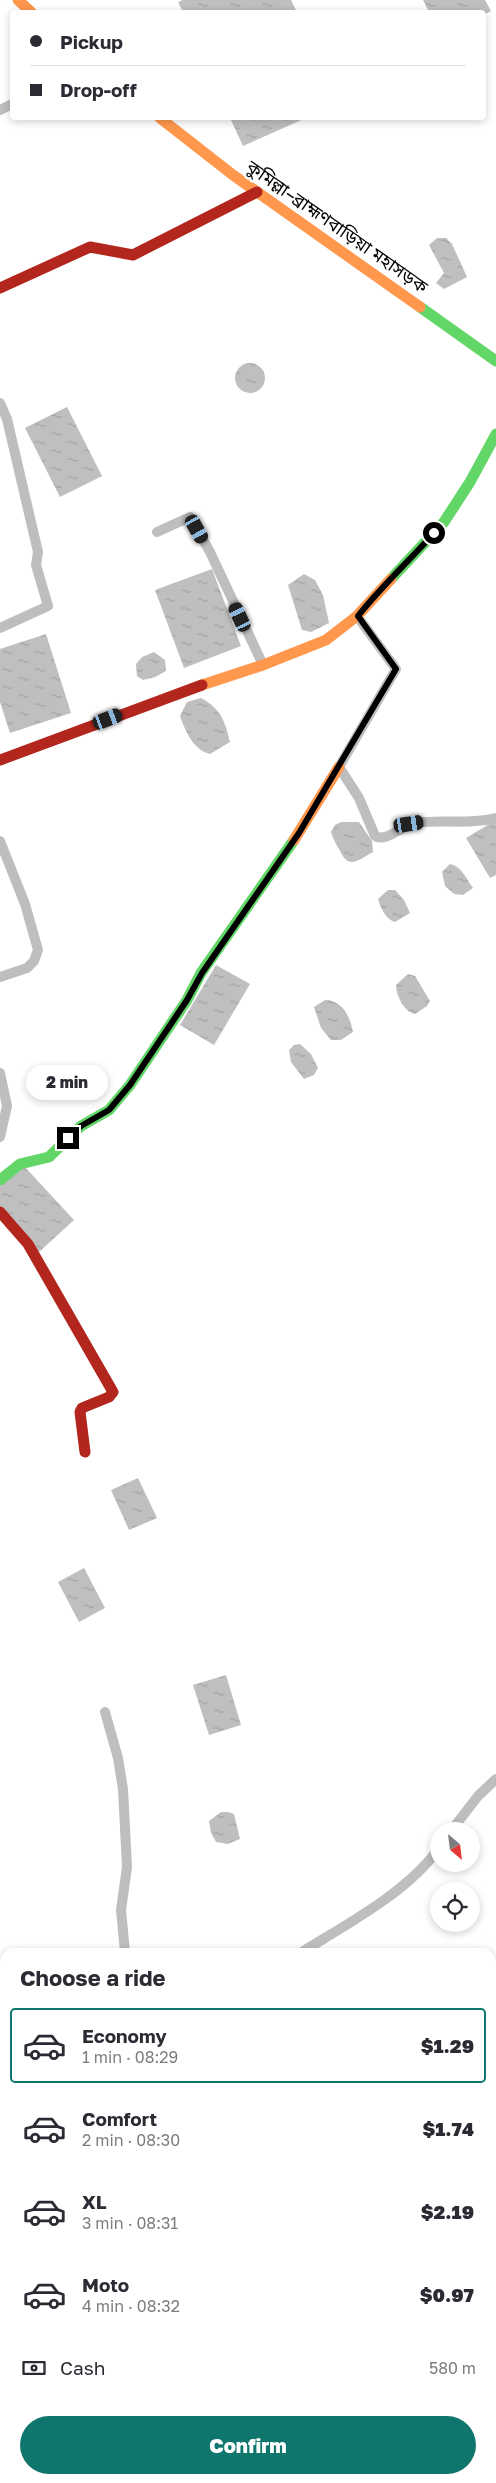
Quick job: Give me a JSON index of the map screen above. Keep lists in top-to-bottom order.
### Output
{
  "streets": {
    "main road": ["কুমিল্লা–ব্রাহ্মণবাড়িয়া মহাসড়ক"]
  },
  "north": "bottom right",
  "page": {
    "banner": ["Pickup", "Drop-off"],
    "bubble": "2 min",
    "heading": "Choose a ride",
    "list": [
      {
        "name": "Economy",
        "note": "1 min · 08:29",
        "value": "$1.29"
      },
      {
        "name": "Comfort",
        "note": "2 min · 08:30",
        "value": "$1.74"
      },
      {
        "name": "XL",
        "note": "3 min · 08:31",
        "value": "$2.19"
      },
      {
        "name": "Moto",
        "note": "4 min · 08:32",
        "value": "$0.97"
      }
    ],
    "pay": ["Cash", "580 m"],
    "buttons": "Confirm"
  }
}
